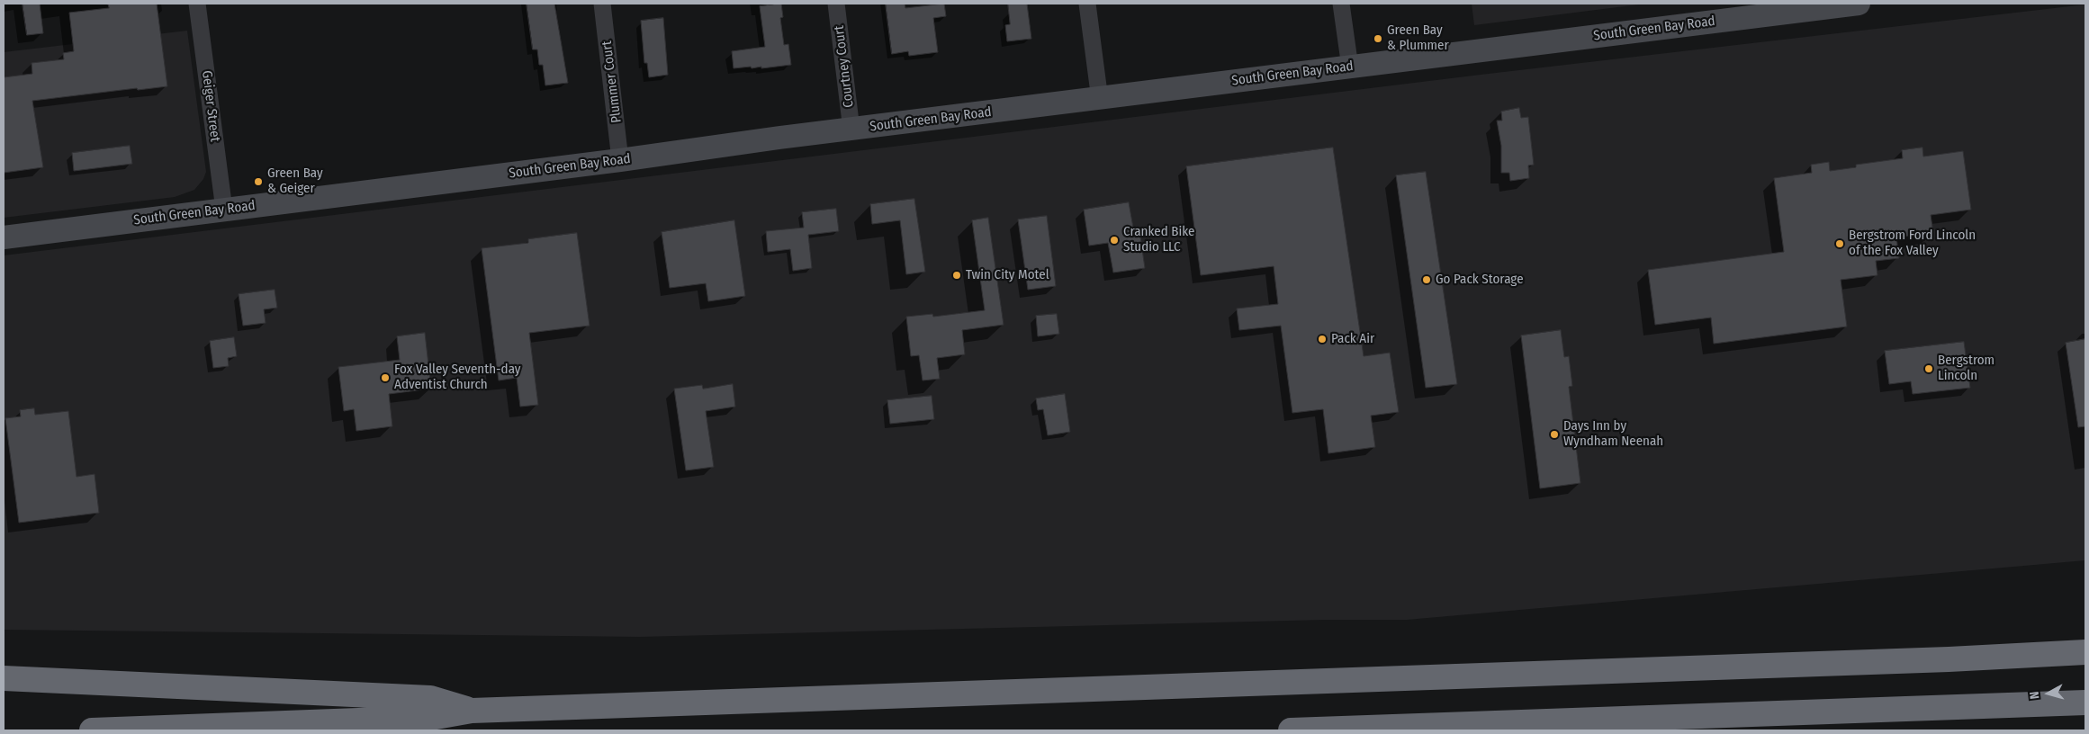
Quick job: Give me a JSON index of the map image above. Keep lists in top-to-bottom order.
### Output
{
  "streets": {
    "main road": ["South Green Bay Road"],
    "street": ["Courtney Court", "Plummer Court", "Geiger Street"]
  },
  "crossings": [
    ["South Green Bay Road", "Courtney Court"],
    ["South Green Bay Road", "Plummer Court"],
    ["South Green Bay Road", "Geiger Street"]
  ],
  "places": [
    "Green Bay & Plummer",
    "Green Bay & Geiger",
    "Cranked Bike Studio LLC",
    "Bergstrom Ford Lincoln of the Fox Valley",
    "Twin City Motel",
    "Go Pack Storage",
    "Pack Air",
    "Bergstrom Lincoln",
    "Fox Valley Seventh-day Adventist Church",
    "Days Inn by Wyndham Neenah"
  ],
  "north": "left"
}
